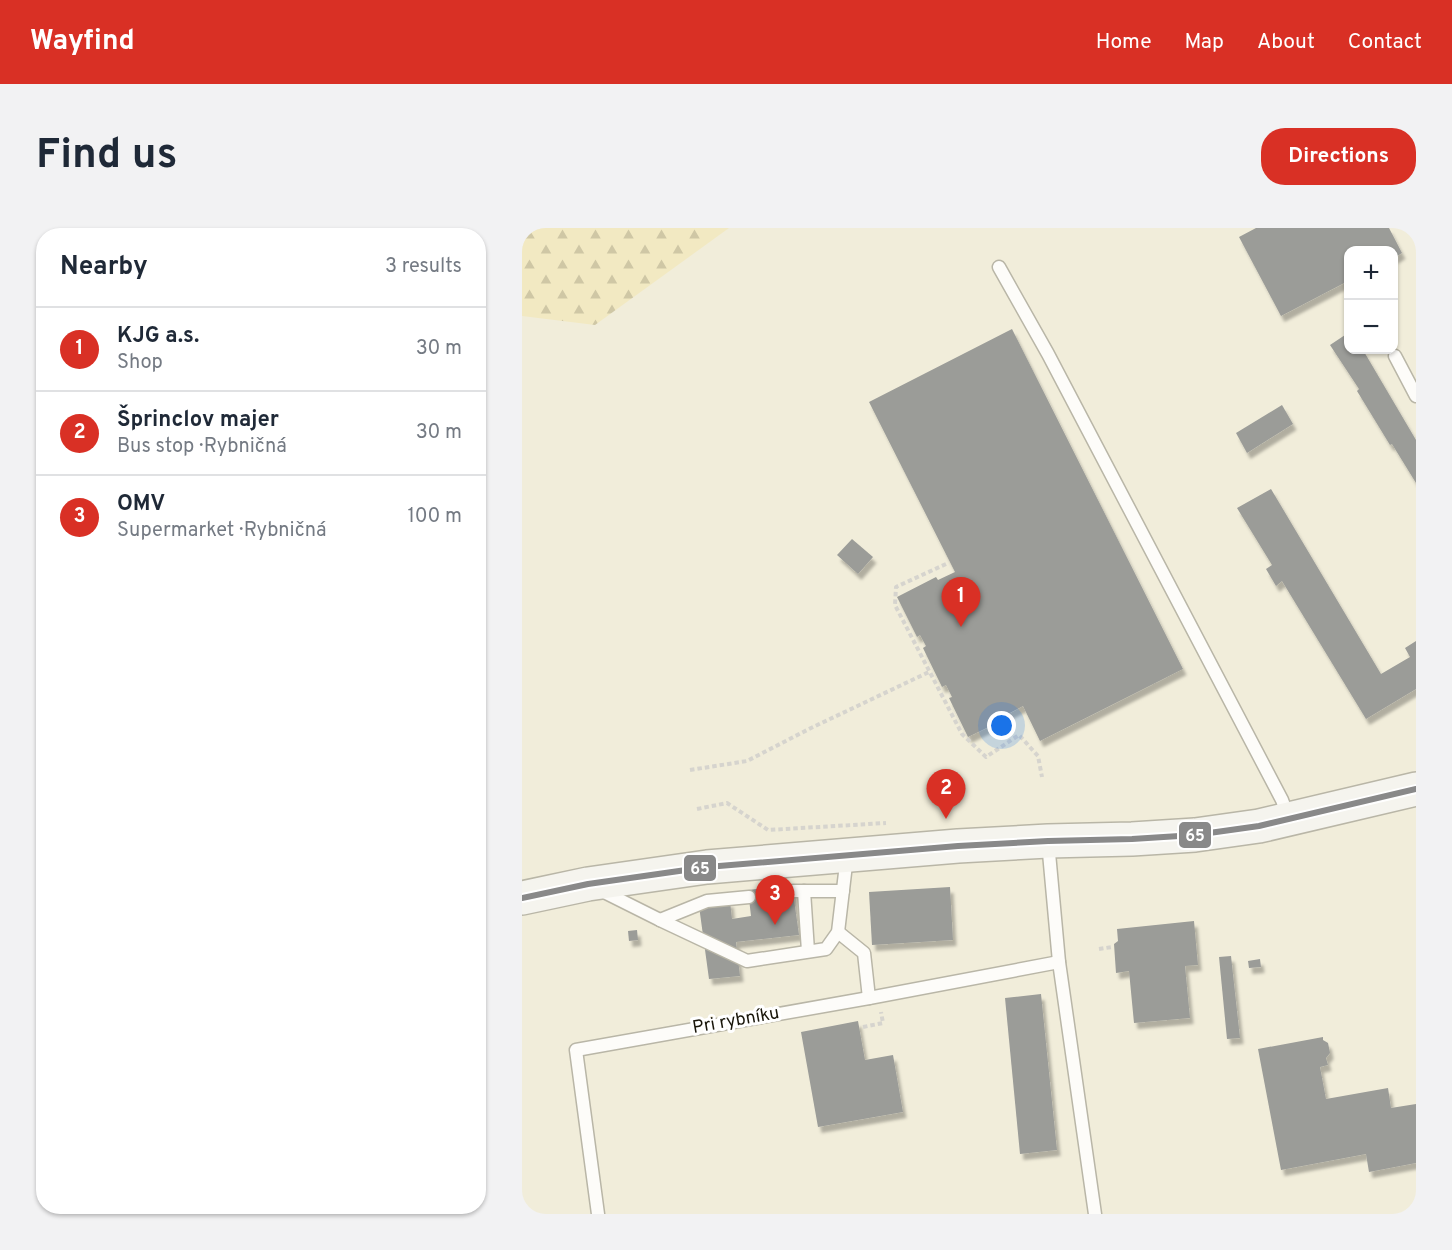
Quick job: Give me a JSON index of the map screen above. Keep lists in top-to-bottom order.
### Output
{
  "streets": {
    "lane": ["Pri rybníku"]
  },
  "lines": ["transit line 65"],
  "page": {
    "header": "Wayfind",
    "nav": [
      "Home",
      "Map",
      "About",
      "Contact"
    ],
    "buttons": "Directions",
    "title": "Find us",
    "heading": ["Nearby", "3 results"],
    "map_buttons": ["+", "−"],
    "list": [
      {
        "mark": "1",
        "name": "KJG a.s.",
        "note": "Shop",
        "value": "30 m"
      },
      {
        "mark": "2",
        "name": "Šprinclov majer",
        "note": "Bus stop · Rybničná",
        "value": "30 m"
      },
      {
        "mark": "3",
        "name": "OMV",
        "note": "Supermarket · Rybničná",
        "value": "100 m"
      }
    ],
    "pins": ["1", "2", "3"]
  }
}
